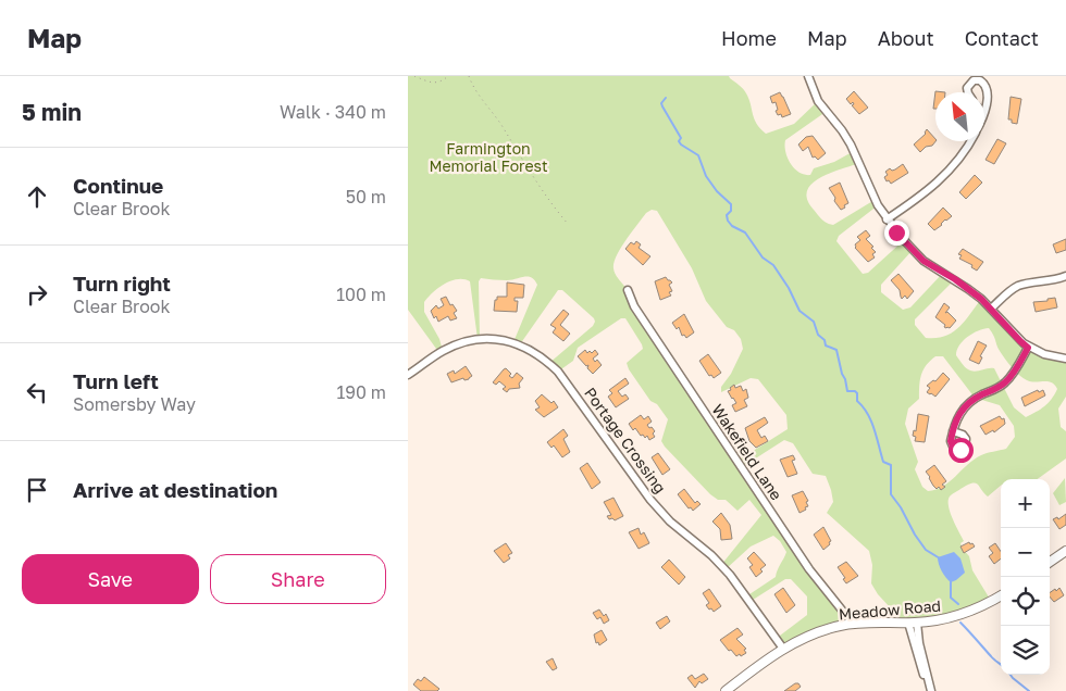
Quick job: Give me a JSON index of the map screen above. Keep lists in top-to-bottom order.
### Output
{
  "streets": {
    "street": ["Portage Crossing", "Wakefield Lane", "Meadow Road"]
  },
  "crossings": [
    ["Portage Crossing", "Meadow Road"],
    ["Wakefield Lane", "Meadow Road"]
  ],
  "parks": ["Farmington Memorial Forest"],
  "north": "top left",
  "page": {
    "header": "Map",
    "nav": [
      "Home",
      "Map",
      "About",
      "Contact"
    ],
    "heading": ["5 min", "Walk · 340 m"],
    "list": [
      ["Continue", "Clear Brook", "50 m"],
      ["Turn right", "Clear Brook", "100 m"],
      ["Turn left", "Somersby Way", "190 m"],
      "Arrive at destination"
    ],
    "map_buttons": ["+", "−"],
    "buttons": ["Save", "Share"]
  }
}
